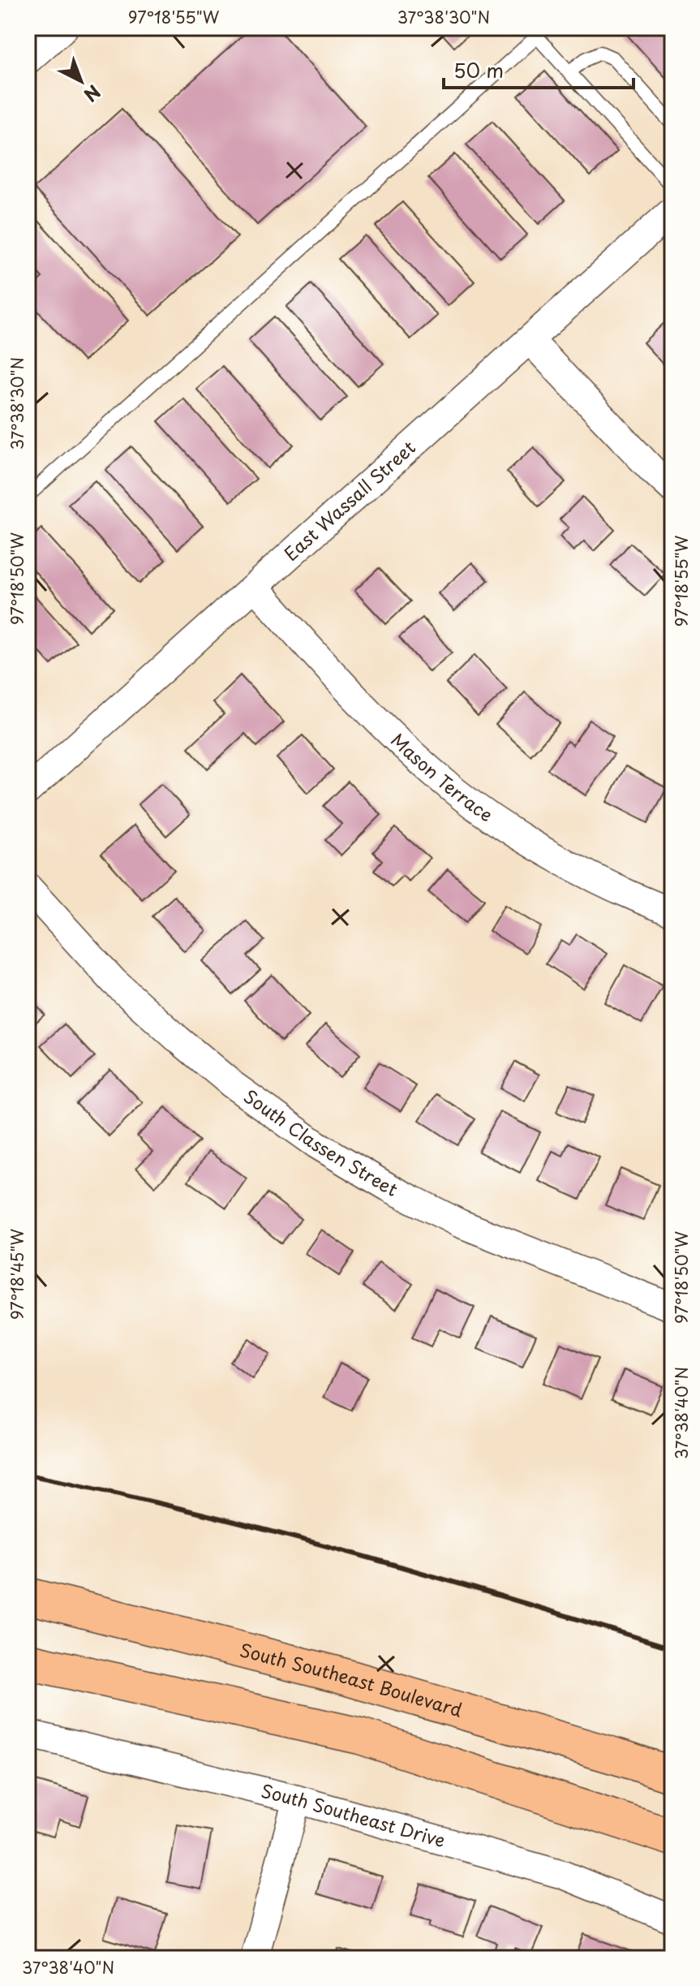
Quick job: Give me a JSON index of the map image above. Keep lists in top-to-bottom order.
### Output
{
  "streets": {
    "main road": ["South Southeast Boulevard"],
    "street": [
      "East Wassall Street",
      "Mason Terrace",
      "South Classen Street",
      "South Southeast Drive"
    ]
  },
  "crossings": [
    ["East Wassall Street", "Mason Terrace"]
  ],
  "scale_bar": "50 m",
  "north": "bottom right",
  "coordinates": [
    "97°18'55\"W",
    "37°38'30\"N",
    "97°18'50\"W",
    "97°18'45\"W",
    "37°38'40\"N"
  ]
}
